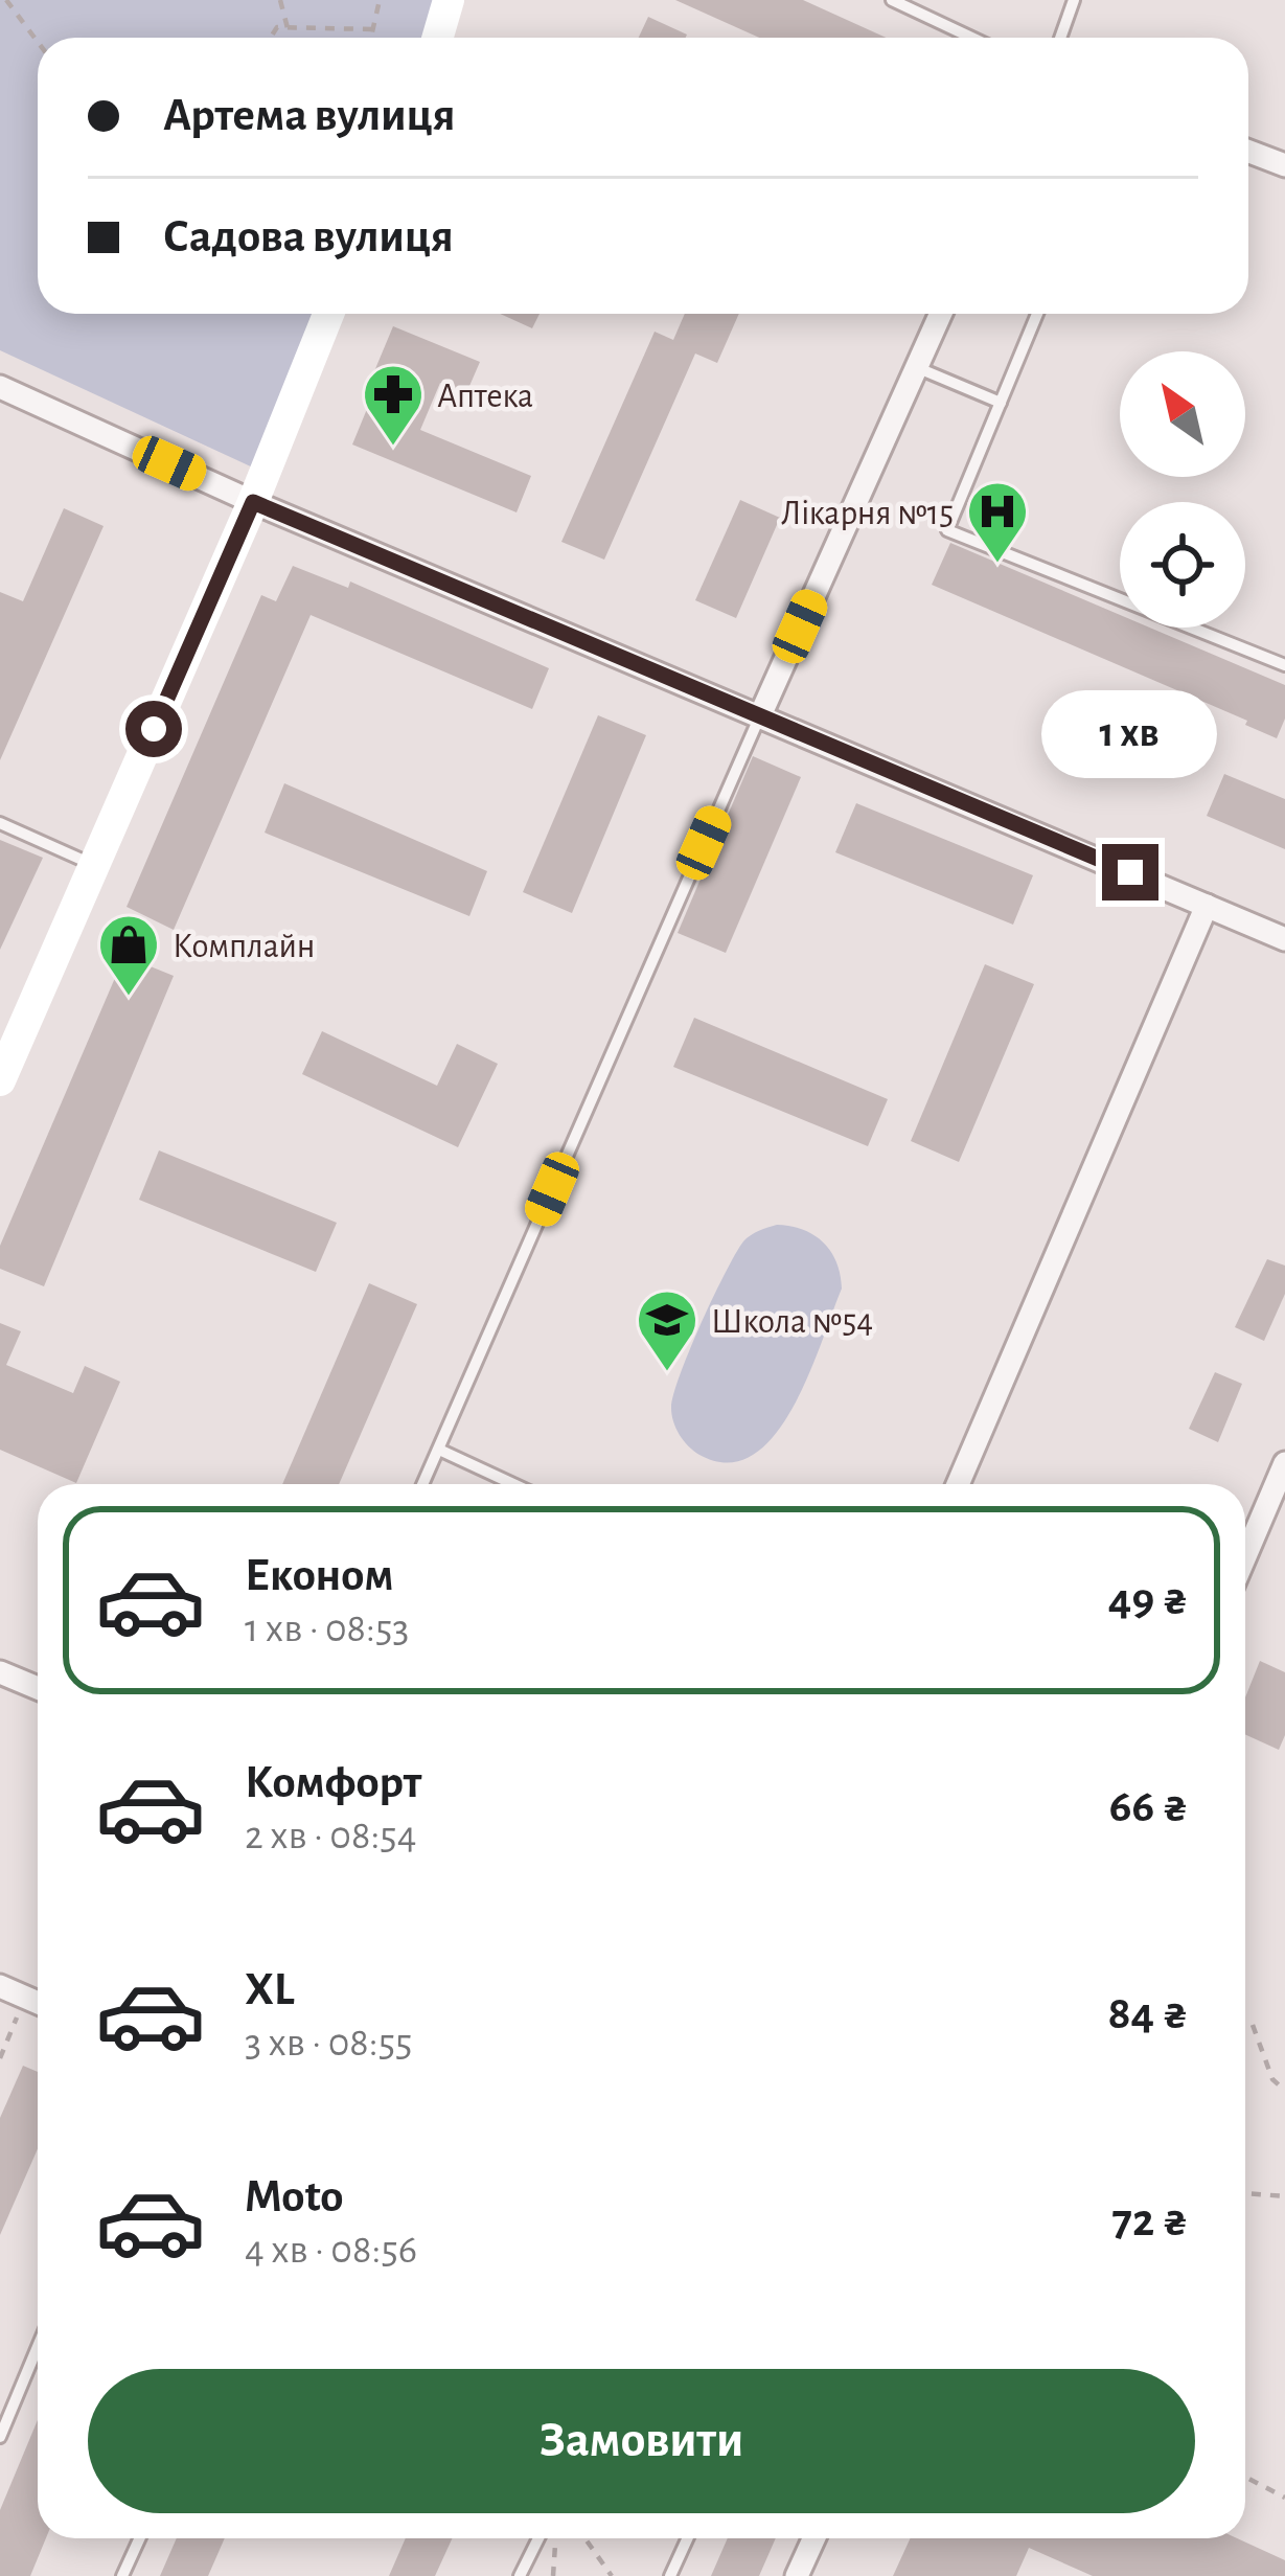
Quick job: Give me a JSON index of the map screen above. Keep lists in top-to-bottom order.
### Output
{
  "places": {
    "pharmacy": ["Аптека"],
    "hospital": ["Лікарня №15"],
    "shop": ["Комплайн"],
    "school or university": ["Школа №54"]
  },
  "north": "top left",
  "page": {
    "banner": ["Артема вулиця", "Садова вулиця"],
    "bubble": "1 хв",
    "list": [
      {
        "name": "Економ",
        "note": "1 хв · 08:53",
        "value": "49 ₴"
      },
      {
        "name": "Комфорт",
        "note": "2 хв · 08:54",
        "value": "66 ₴"
      },
      {
        "name": "XL",
        "note": "3 хв · 08:55",
        "value": "84 ₴"
      },
      {
        "name": "Moto",
        "note": "4 хв · 08:56",
        "value": "72 ₴"
      }
    ],
    "buttons": "Замовити"
  }
}
